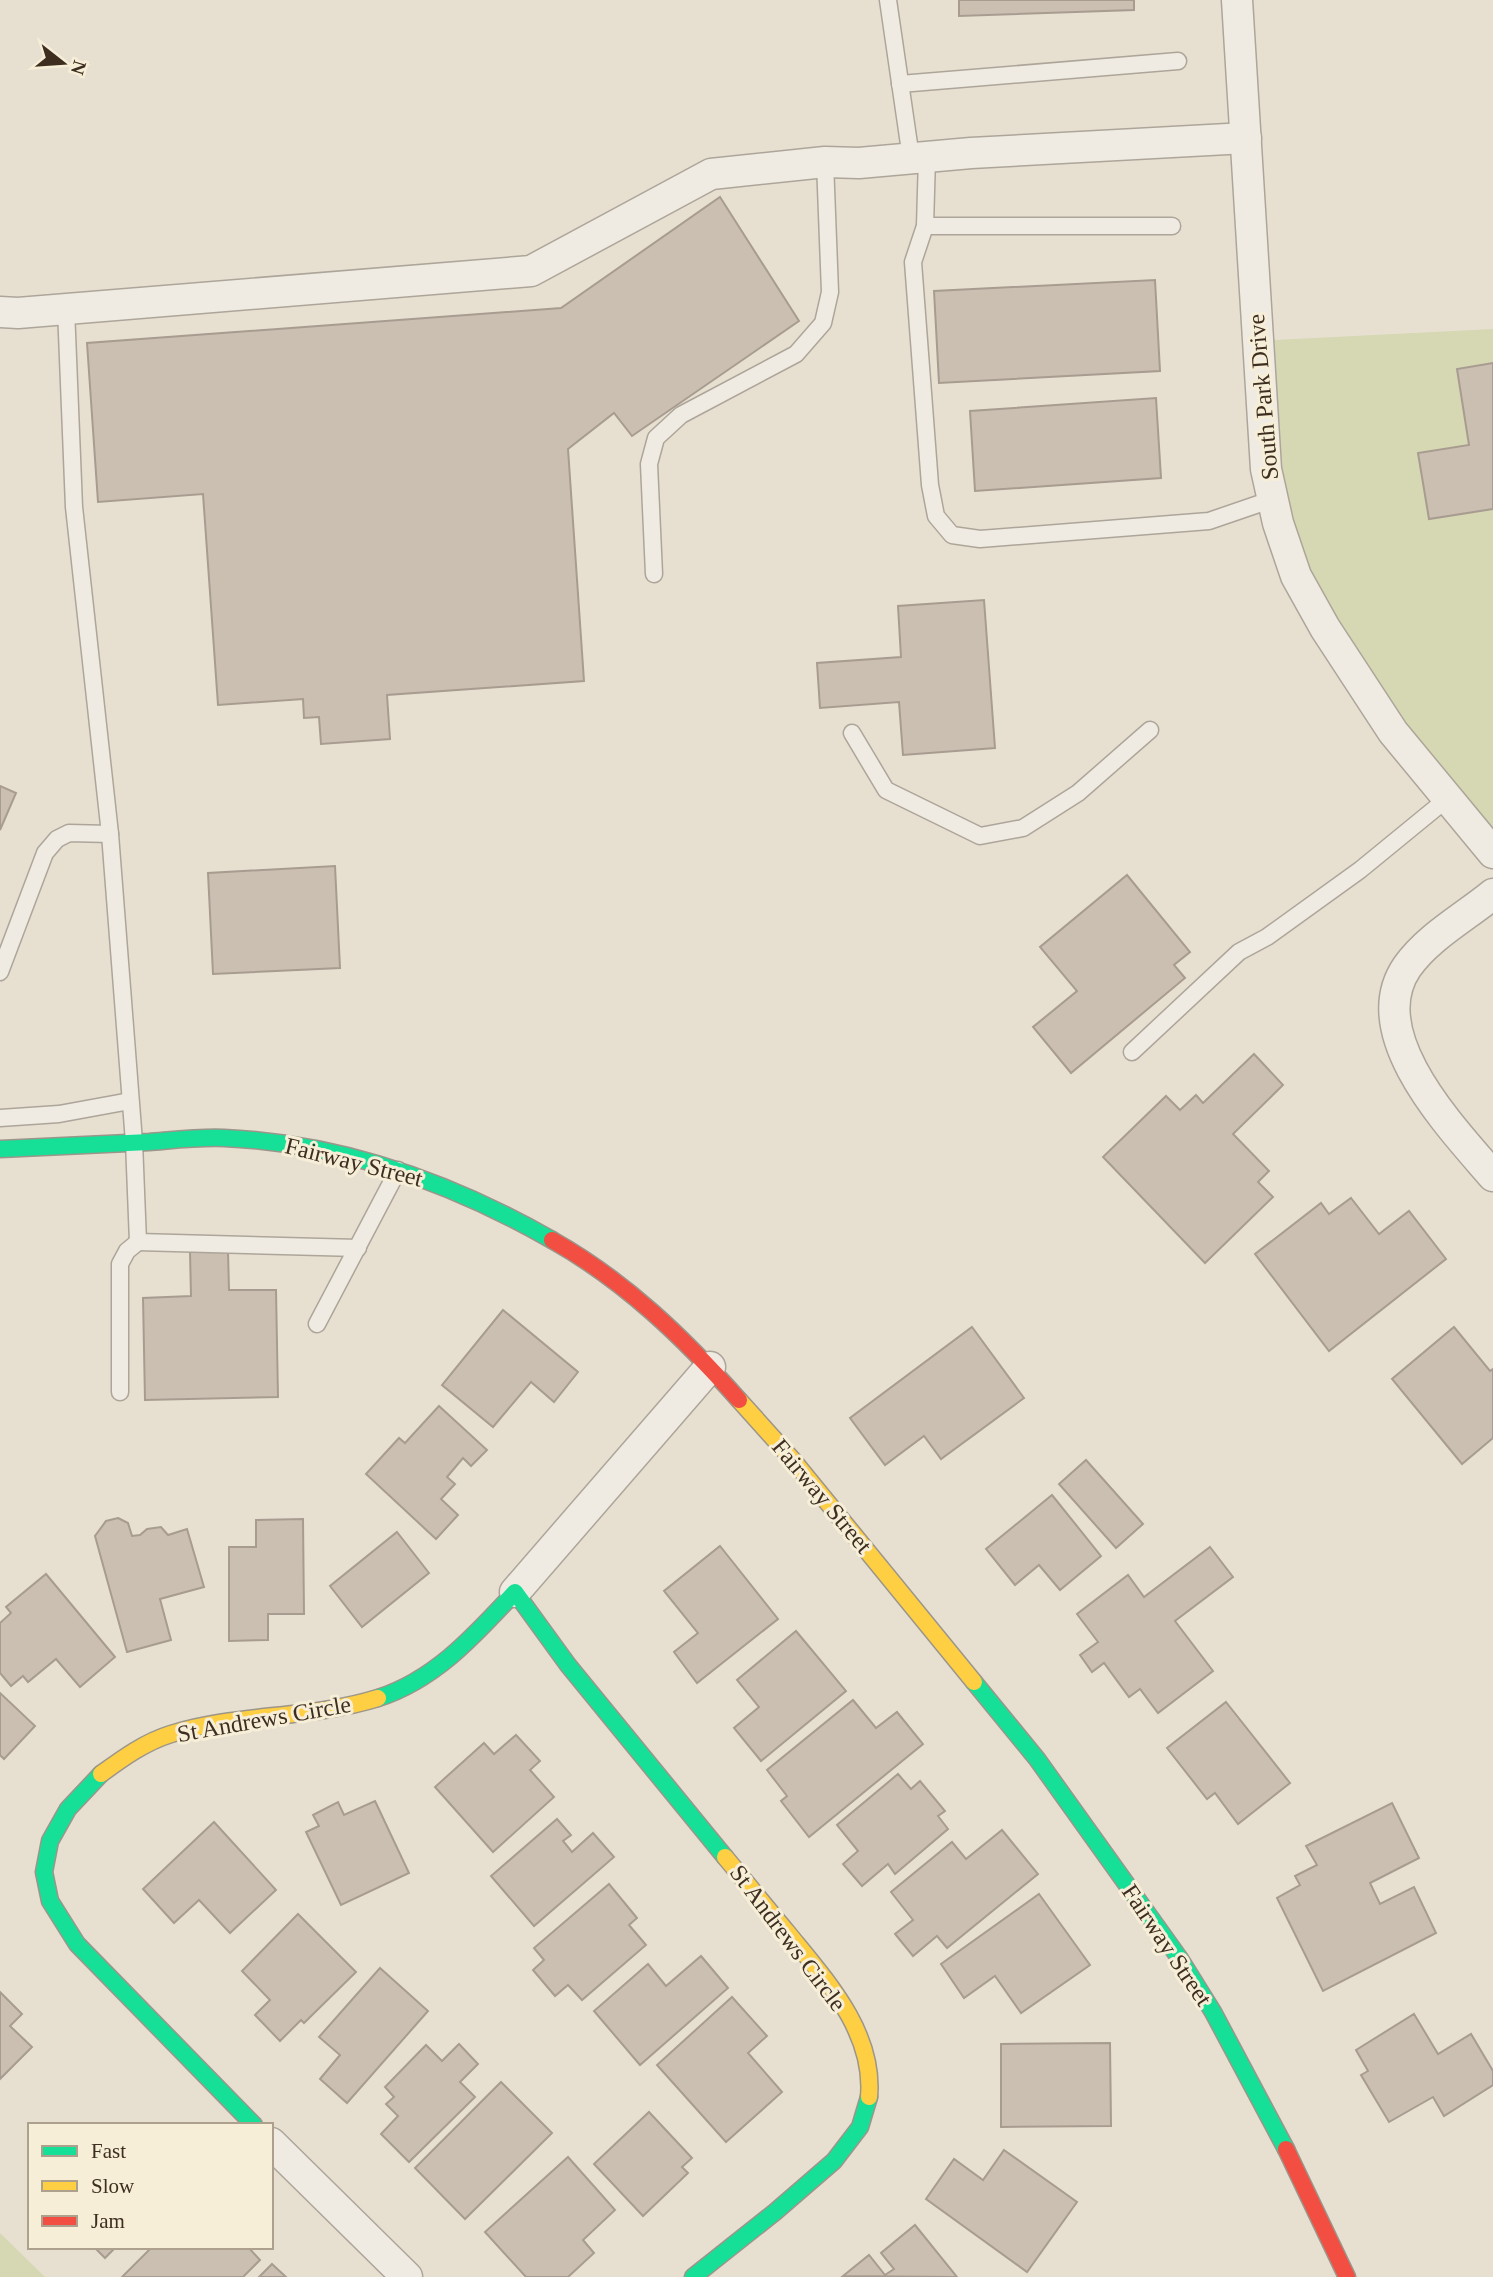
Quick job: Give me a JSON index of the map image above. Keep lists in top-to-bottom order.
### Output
{
  "streets": {
    "street": ["South Park Drive", "Fairway Street", "St Andrews Circle"]
  },
  "crossings": [
    ["Fairway Street", "St Andrews Circle"]
  ],
  "legend": ["Fast", "Slow", "Jam"],
  "north": "right"
}
